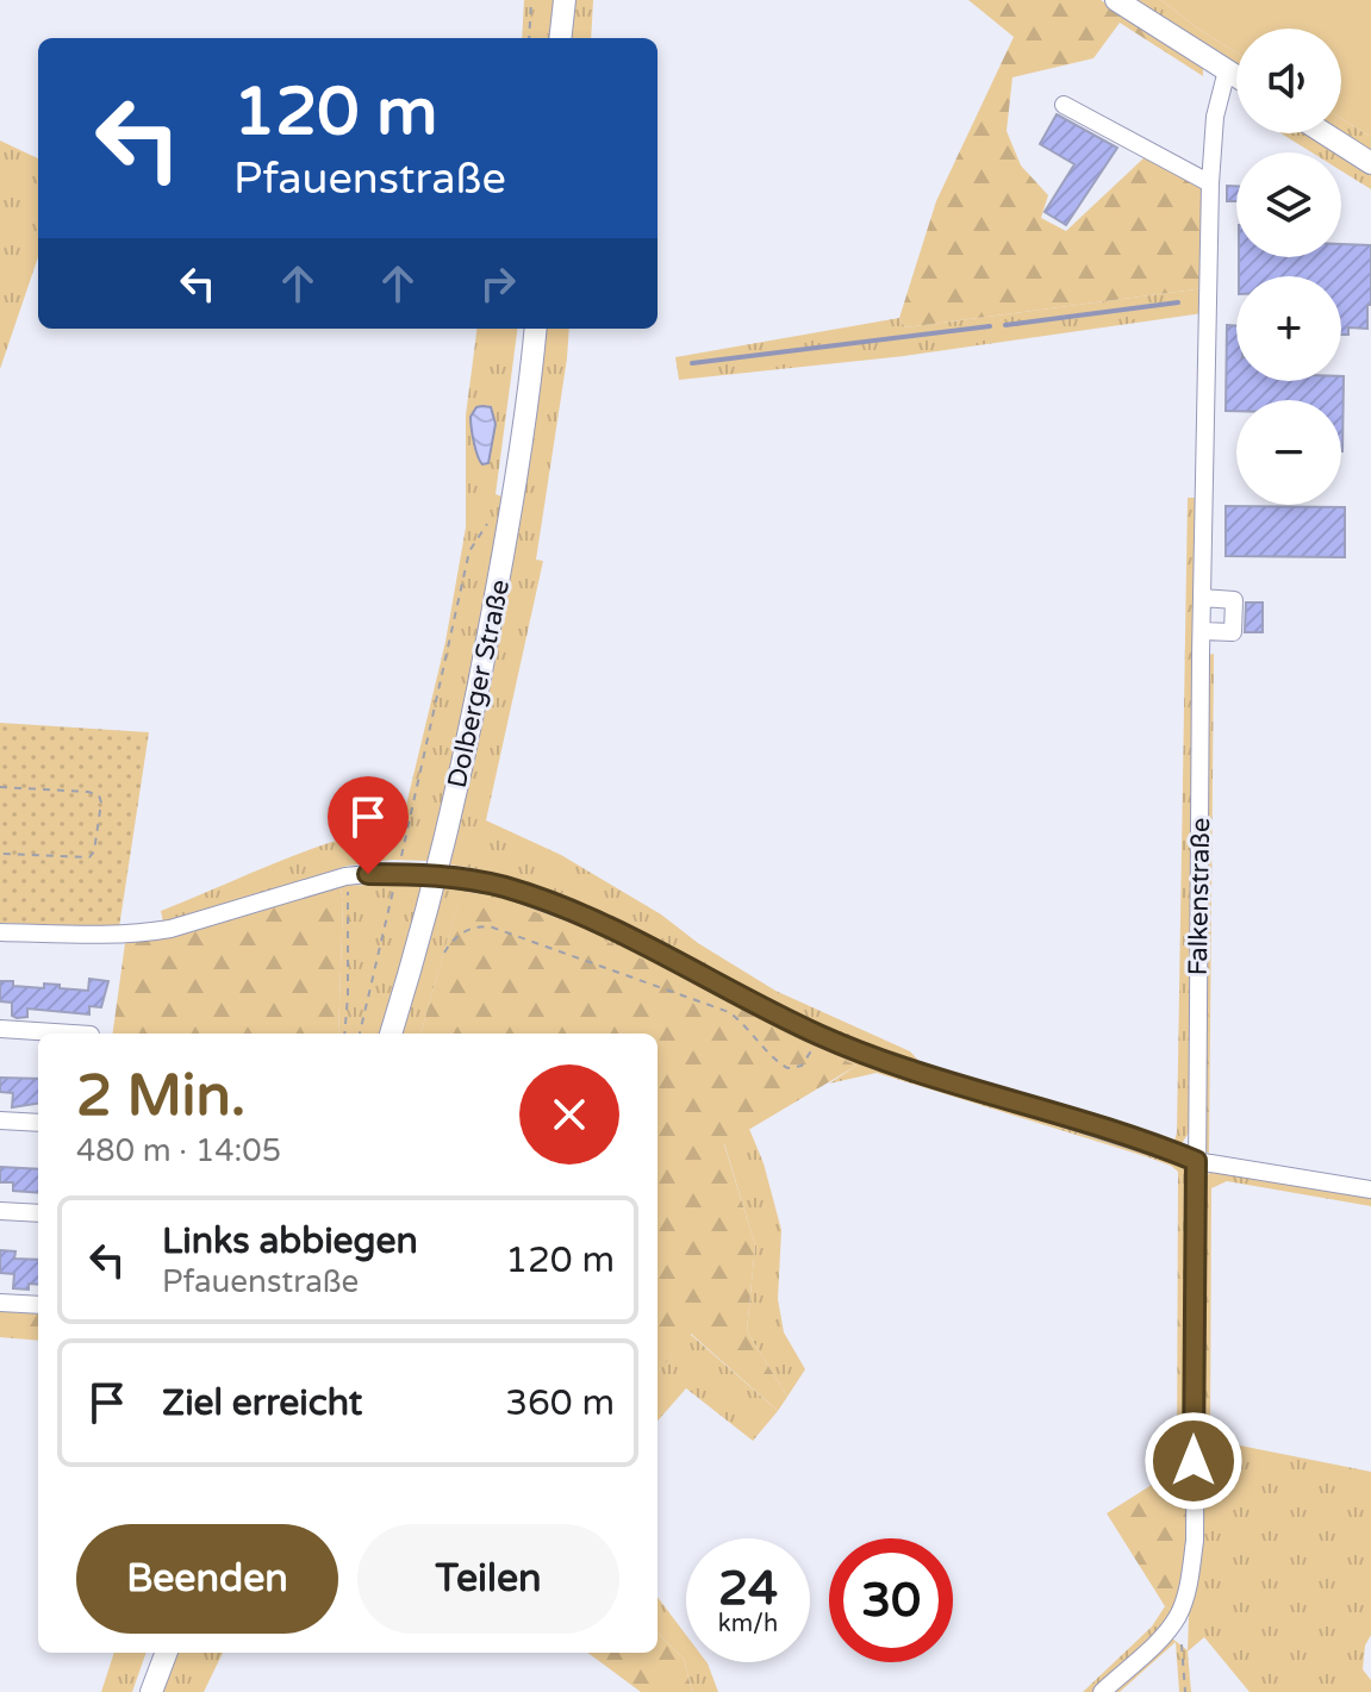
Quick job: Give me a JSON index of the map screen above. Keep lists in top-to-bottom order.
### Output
{
  "streets": {
    "main road": ["Dolberger Straße"],
    "street": ["Falkenstraße"]
  },
  "page": {
    "map_buttons": ["+", "−"],
    "turn": ["120 m", "Pfauenstraße"],
    "heading": ["2 Min.", "480 m · 14:05"],
    "list": [
      {
        "name": "Links abbiegen",
        "note": "Pfauenstraße",
        "value": "120 m"
      },
      {
        "name": "Ziel erreicht",
        "value": "360 m"
      }
    ],
    "buttons": ["Beenden", "Teilen"],
    "speed": "24 km/h",
    "limit": "30"
  }
}
